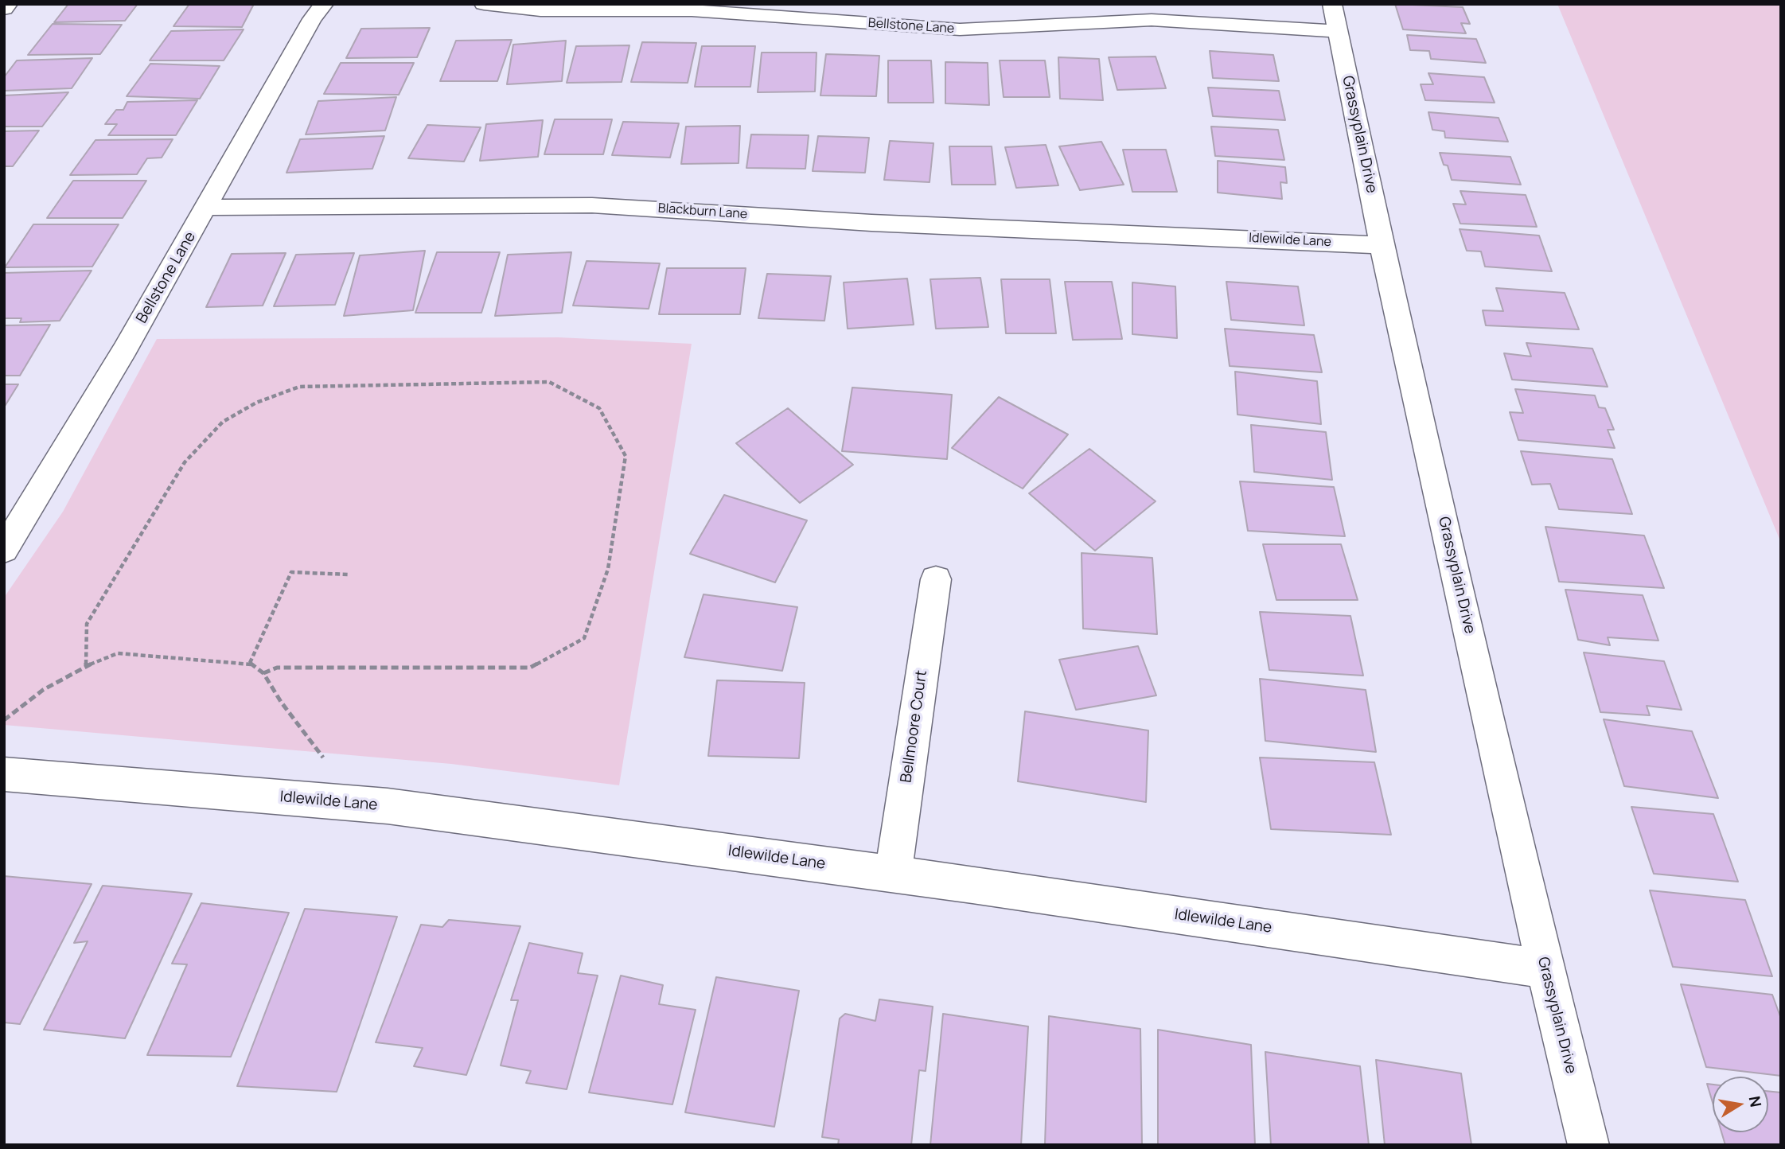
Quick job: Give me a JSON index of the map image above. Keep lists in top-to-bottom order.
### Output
{
  "streets": {
    "street": [
      "Bellstone Lane",
      "Grassyplain Drive",
      "Blackburn Lane",
      "Idlewilde Lane",
      "Bellmoore Court"
    ]
  },
  "crossings": [
    ["Bellstone Lane", "Grassyplain Drive"],
    ["Bellstone Lane", "Blackburn Lane"],
    ["Grassyplain Drive", "Idlewilde Lane"],
    ["Blackburn Lane", "Idlewilde Lane"],
    ["Idlewilde Lane", "Bellmoore Court"]
  ],
  "north": "right"
}
